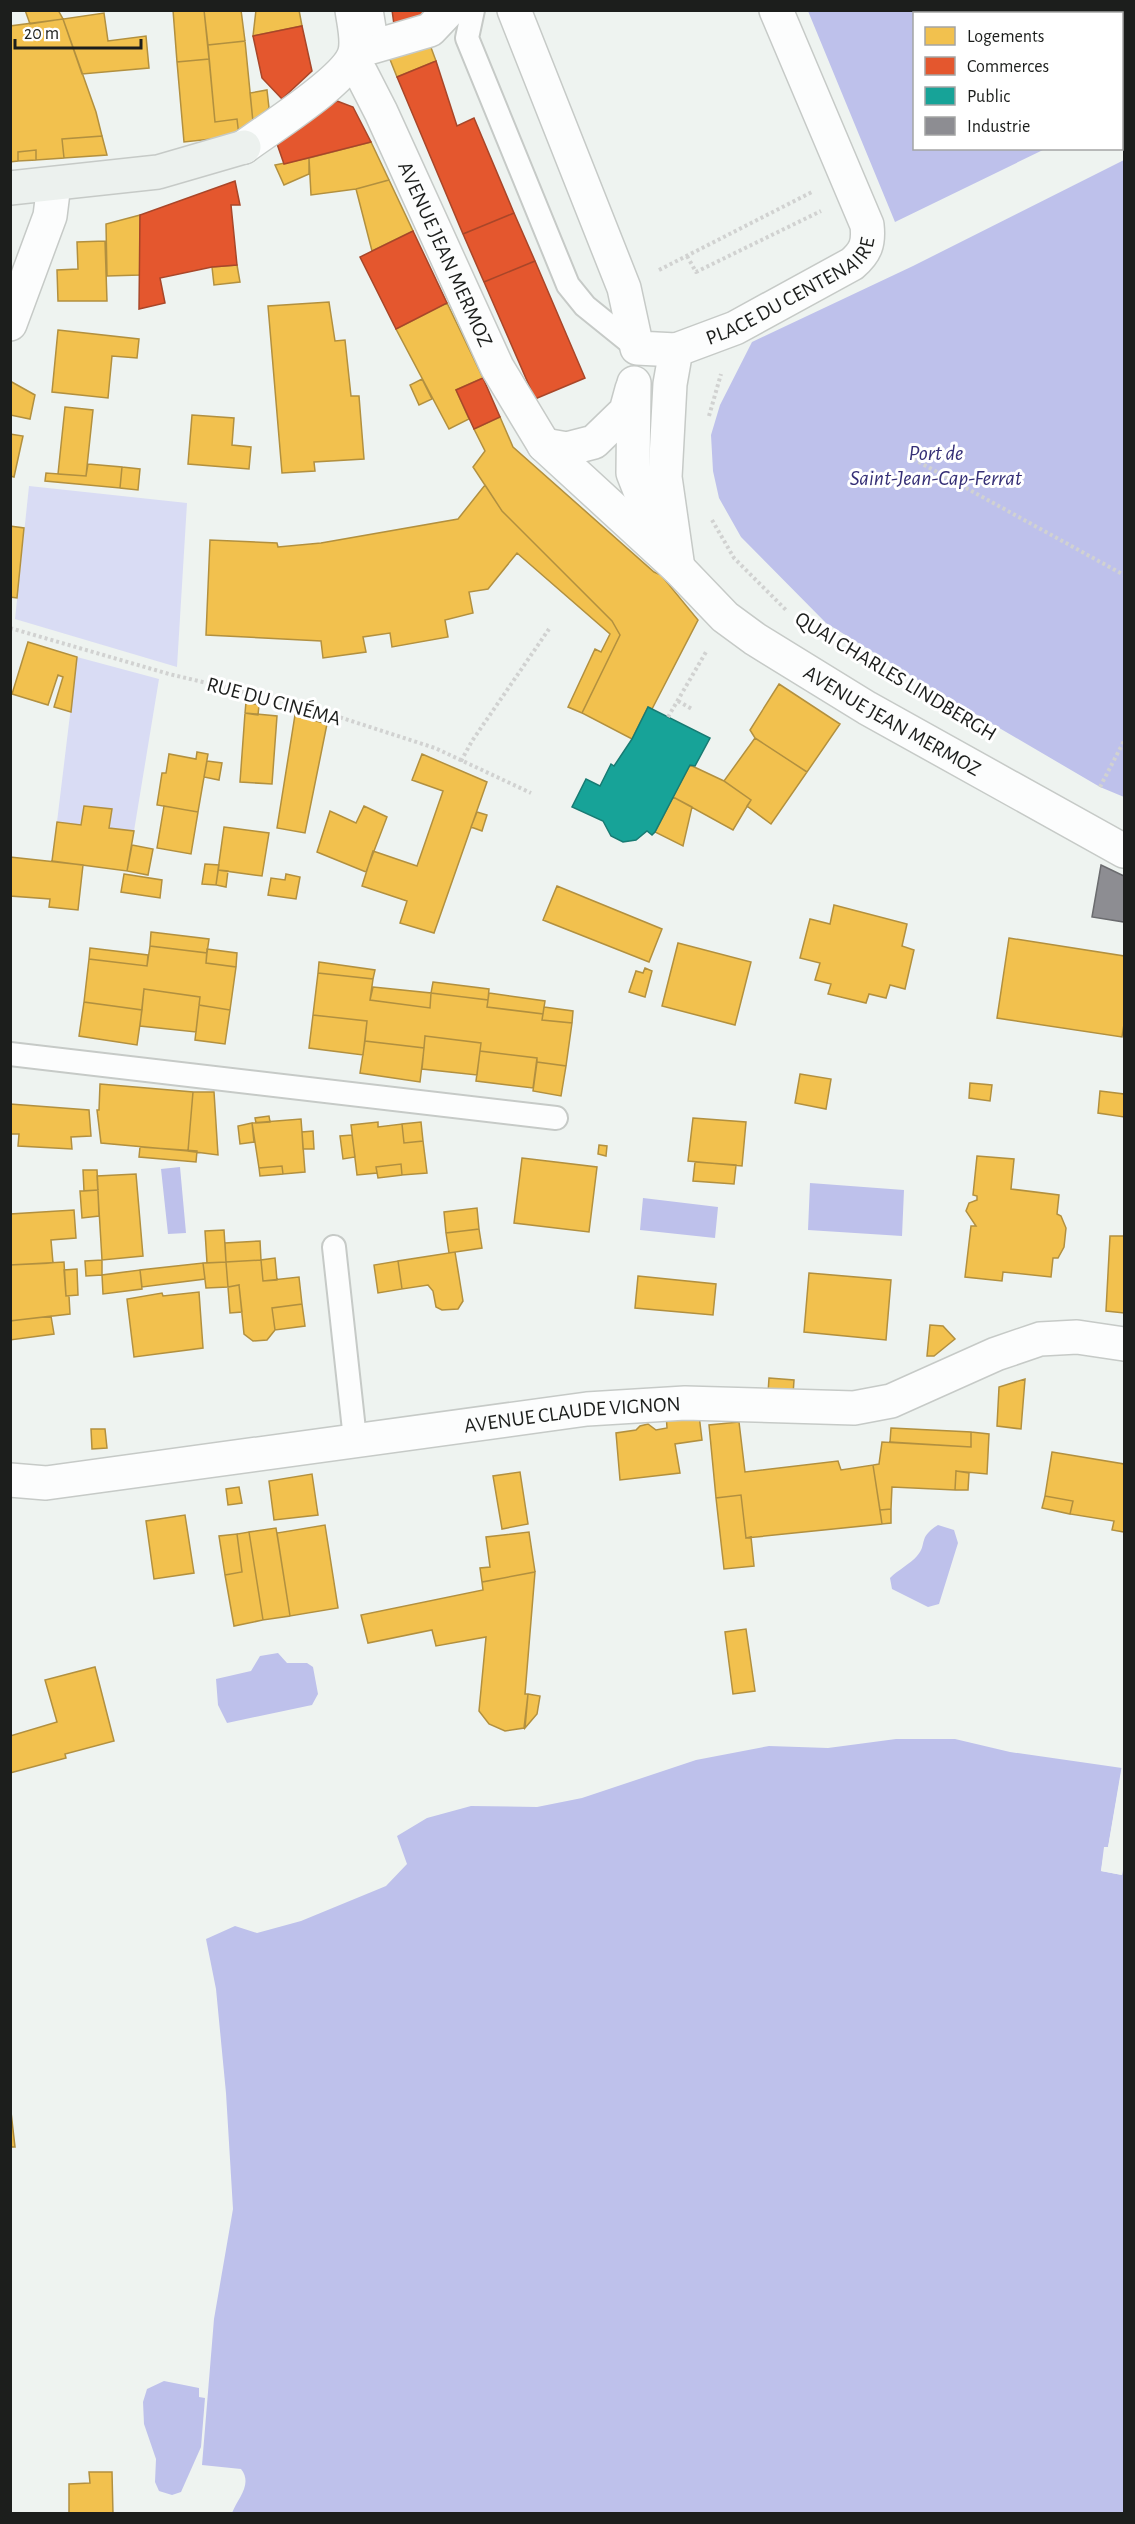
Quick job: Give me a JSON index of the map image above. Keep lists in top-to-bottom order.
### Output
{
  "streets": {
    "street": ["AVENUE JEAN MERMOZ", "PLACE DU CENTENAIRE", "AVENUE CLAUDE VIGNON"],
    "path": ["QUAI CHARLES LINDBERGH", "RUE DU CINÉMA"]
  },
  "crossings": [
    ["AVENUE JEAN MERMOZ", "PLACE DU CENTENAIRE"]
  ],
  "water": ["Port de Saint-Jean-Cap-Ferrat"],
  "legend": [
    "Logements",
    "Commerces",
    "Public",
    "Industrie"
  ],
  "scale_bar": "20 m"
}
